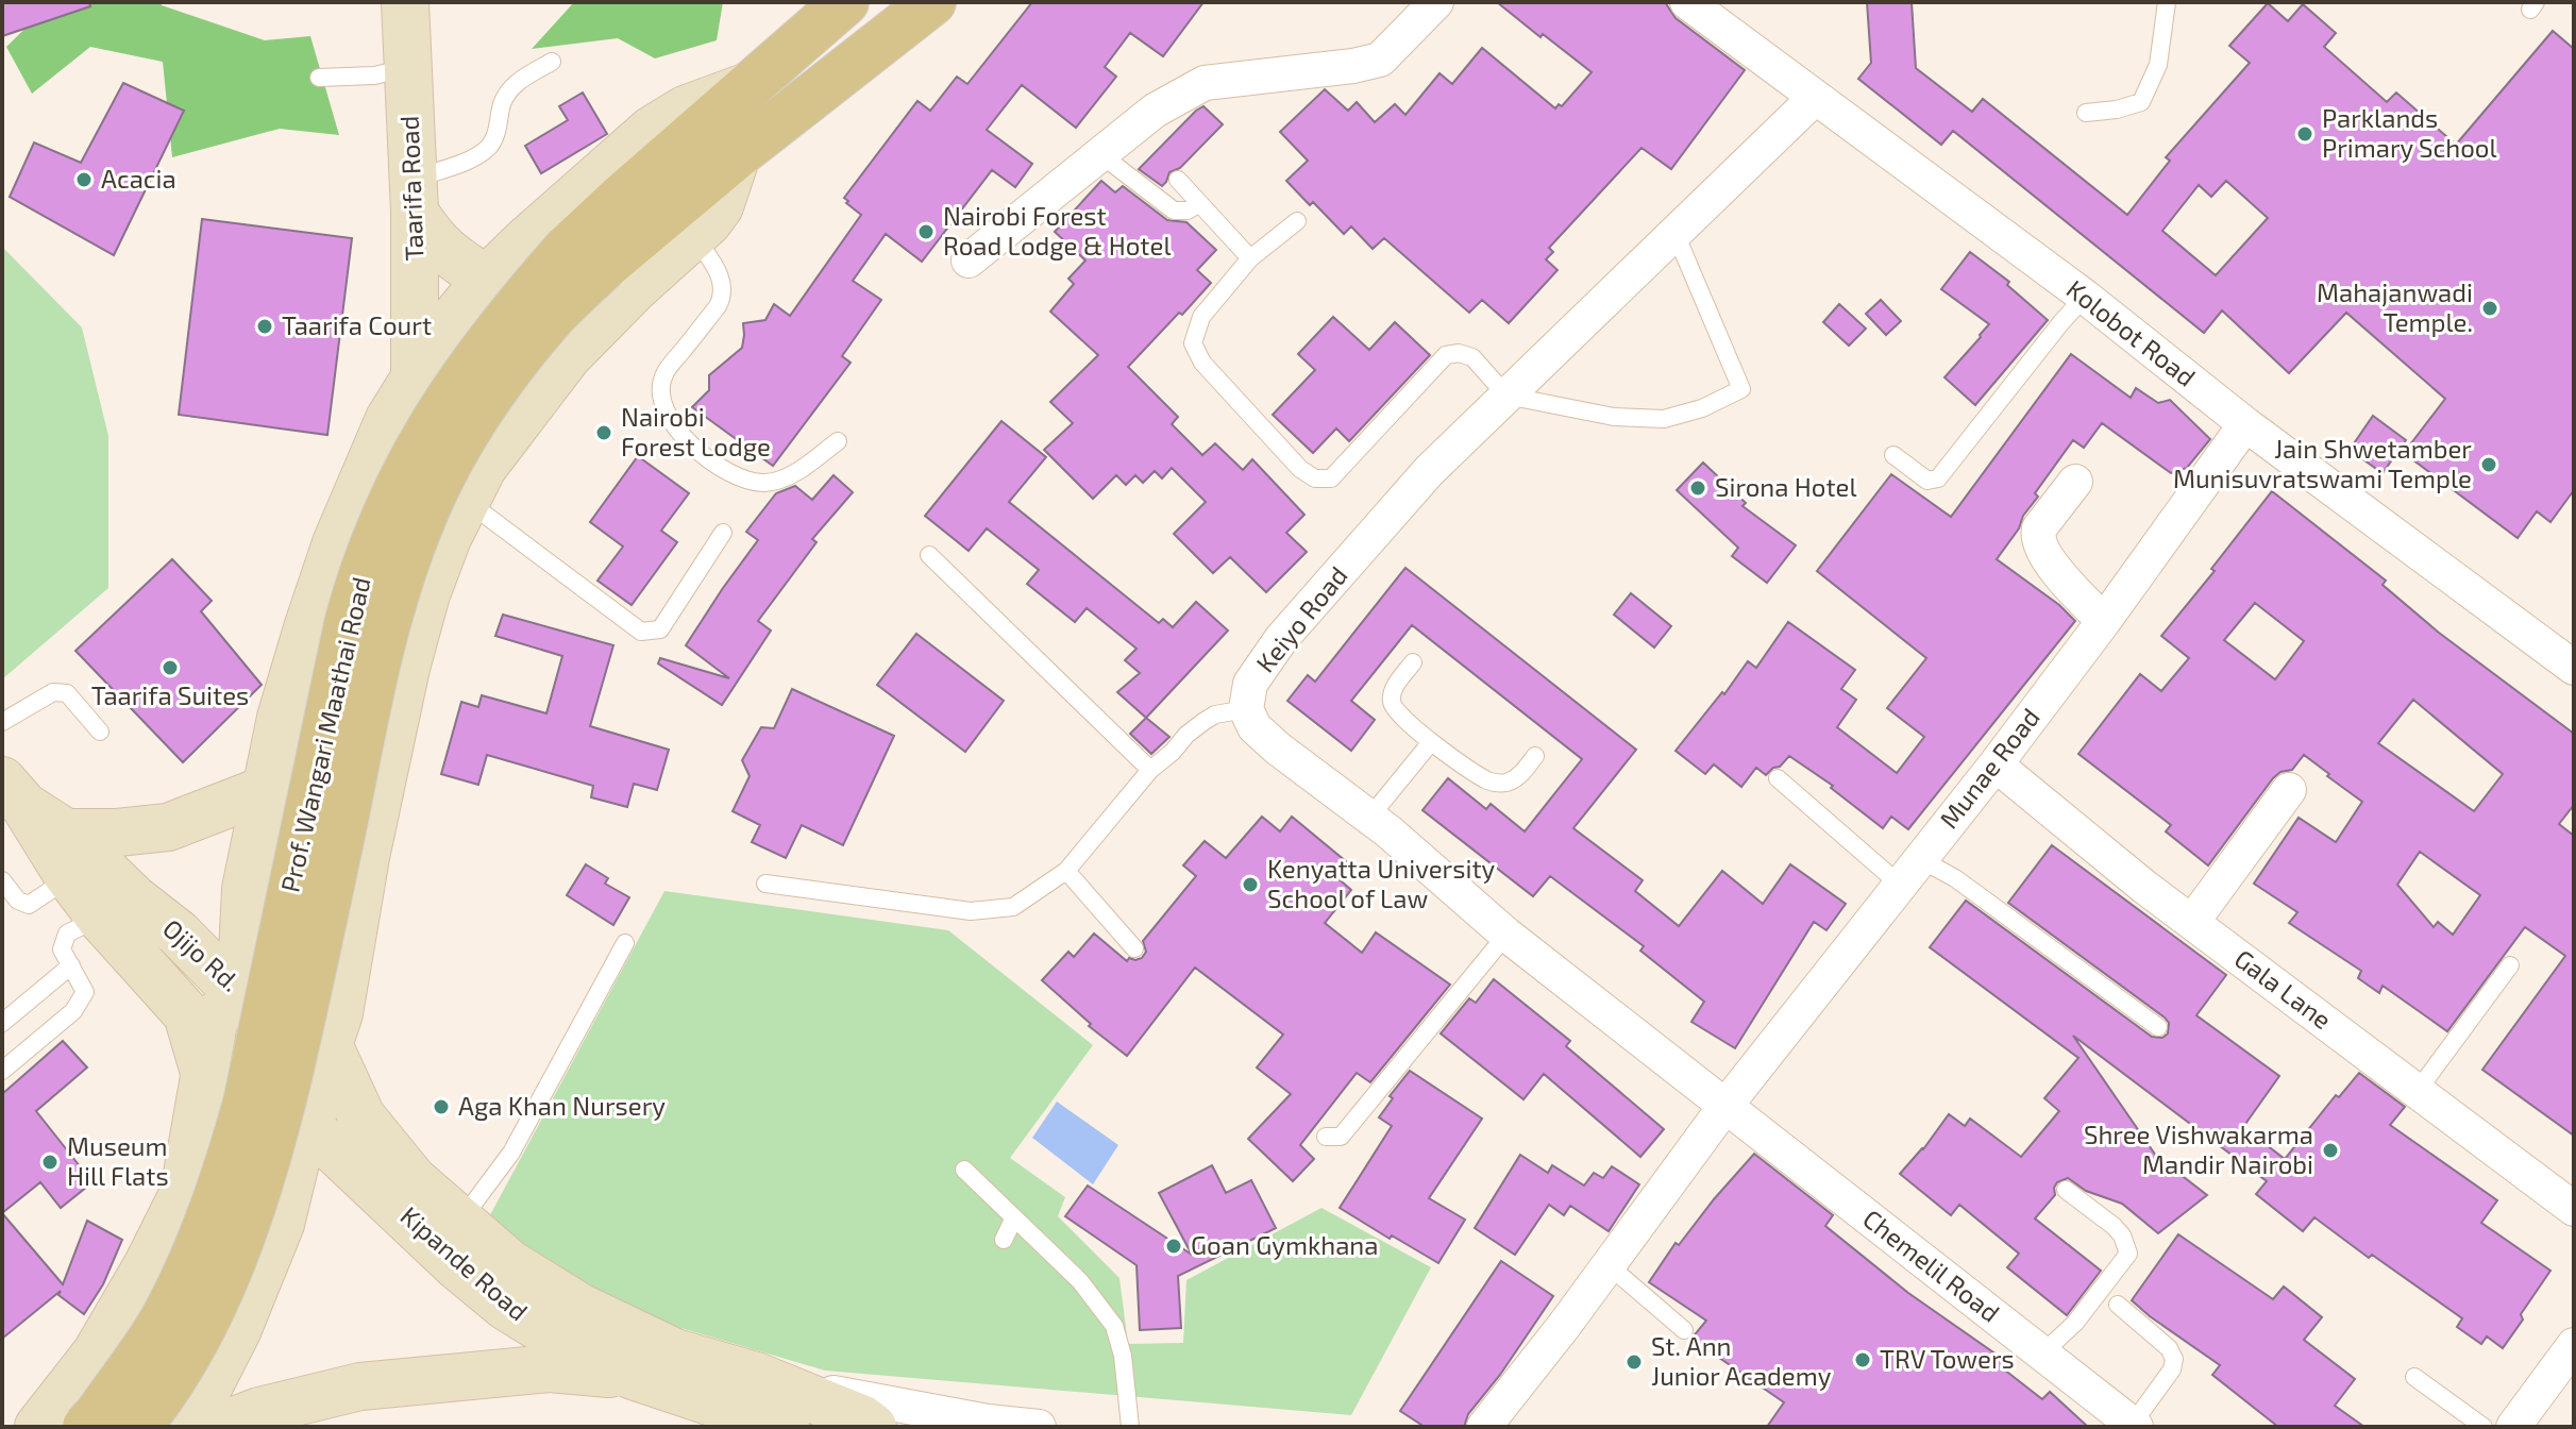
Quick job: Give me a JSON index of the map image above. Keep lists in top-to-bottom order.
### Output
{
  "streets": {
    "main road": [
      "Taarifa Road",
      "Prof. Wangari Maathai Road",
      "Ojijo Rd.",
      "Kipande Road"
    ],
    "street": [
      "Kolobot Road",
      "Keiyo Road",
      "Munae Road",
      "Gala Lane",
      "Chemelil Road"
    ]
  },
  "crossings": [
    ["Taarifa Road", "Prof. Wangari Maathai Road"],
    ["Kolobot Road", "Keiyo Road"],
    ["Kolobot Road", "Munae Road"],
    ["Prof. Wangari Maathai Road", "Ojijo Rd."],
    ["Prof. Wangari Maathai Road", "Kipande Road"],
    ["Munae Road", "Gala Lane"],
    ["Munae Road", "Chemelil Road"],
    ["Ojijo Rd.", "Kipande Road"]
  ],
  "places": [
    "Parklands Primary School",
    "Acacia",
    "Nairobi Forest Road Lodge & Hotel",
    "Mahajanwadi Temple.",
    "Taarifa Court",
    "Nairobi Forest Lodge",
    "Jain Shwetamber Munisuvratswami Temple",
    "Sirona Hotel",
    "Taarifa Suites",
    "Kenyatta University School of Law",
    "Aga Khan Nursery",
    "Shree Vishwakarma Mandir Nairobi",
    "Museum Hill Flats",
    "Goan Gymkhana",
    "TRV Towers",
    "St. Ann Junior Academy"
  ]
}
